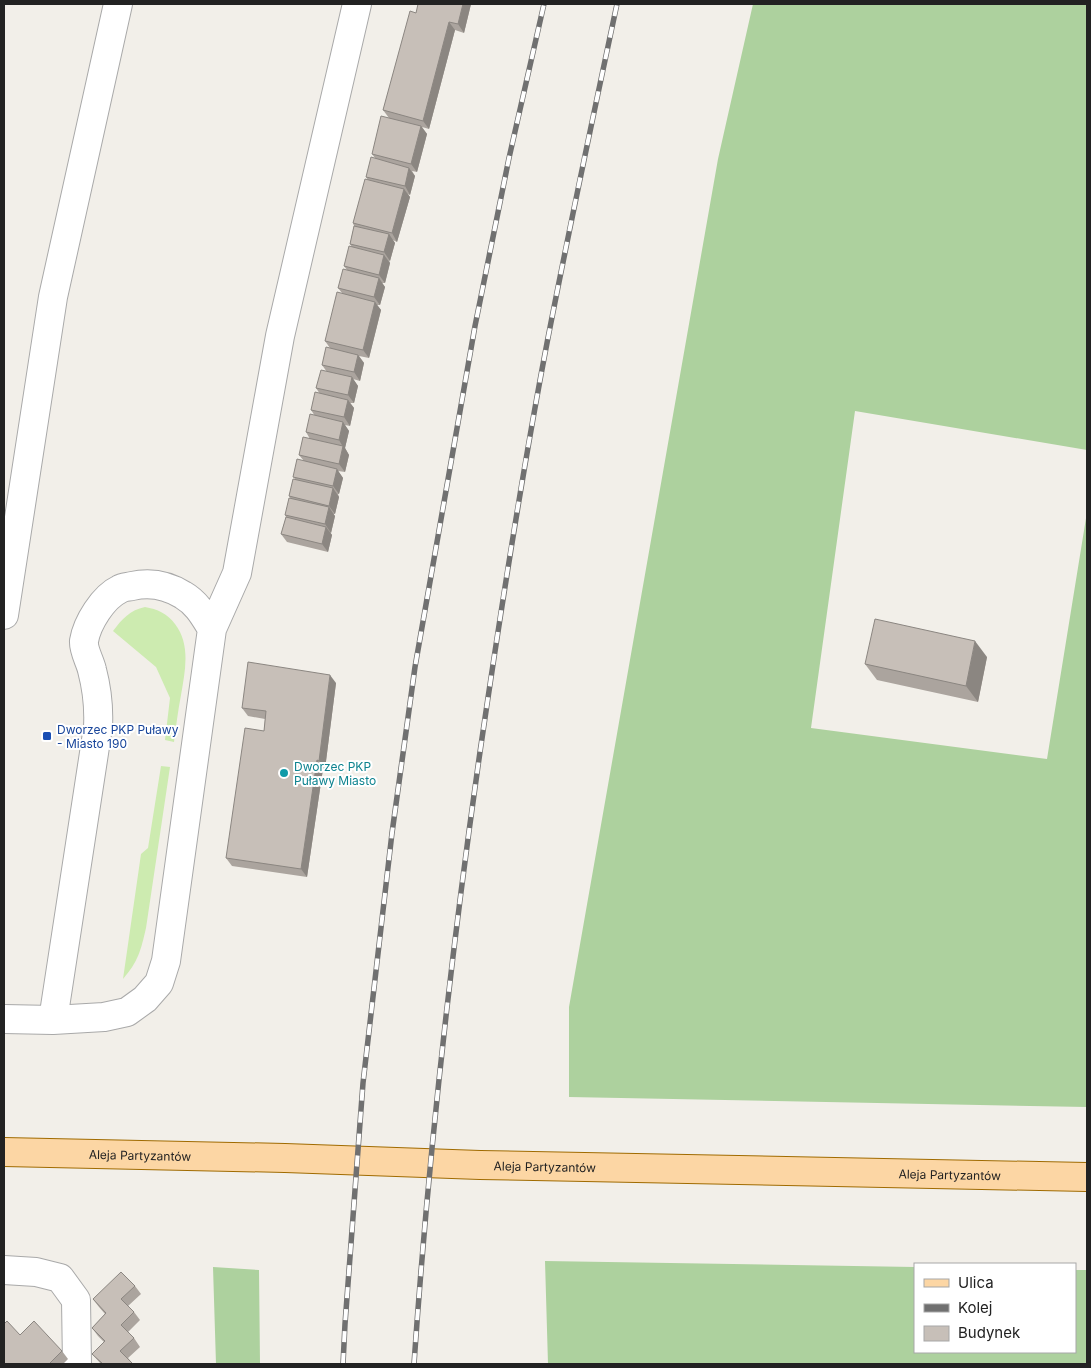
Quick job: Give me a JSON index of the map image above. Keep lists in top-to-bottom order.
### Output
{
  "streets": {
    "main road": ["Aleja Partyzantów"]
  },
  "places": {
    "transit": ["Dworzec PKP Puławy - Miasto 190"],
    "other": ["Dworzec PKP Puławy Miasto"]
  },
  "legend": ["Ulica", "Kolej", "Budynek"]
}
